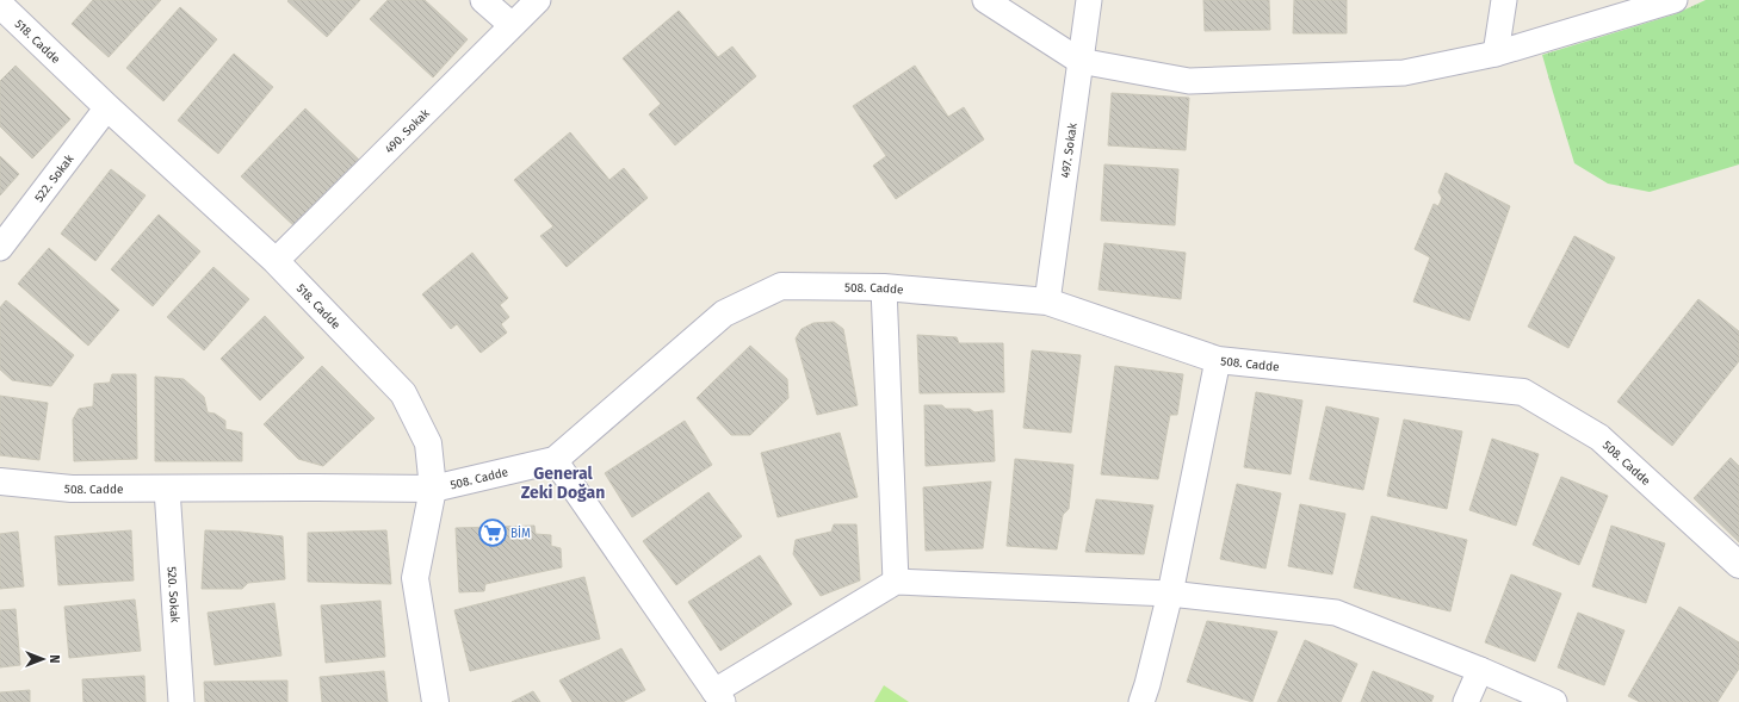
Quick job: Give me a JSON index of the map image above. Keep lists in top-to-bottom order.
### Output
{
  "streets": {
    "street": [
      "518. Cadde",
      "490. Sokak",
      "497. Sokak",
      "522. Sokak",
      "508. Cadde",
      "520. Sokak"
    ]
  },
  "crossings": [
    ["518. Cadde", "490. Sokak"],
    ["518. Cadde", "522. Sokak"],
    ["518. Cadde", "508. Cadde"],
    ["497. Sokak", "508. Cadde"],
    ["508. Cadde", "520. Sokak"]
  ],
  "districts": ["General Zeki Doğan"],
  "places": {
    "supermarket": ["BİM"]
  },
  "north": "right"
}
